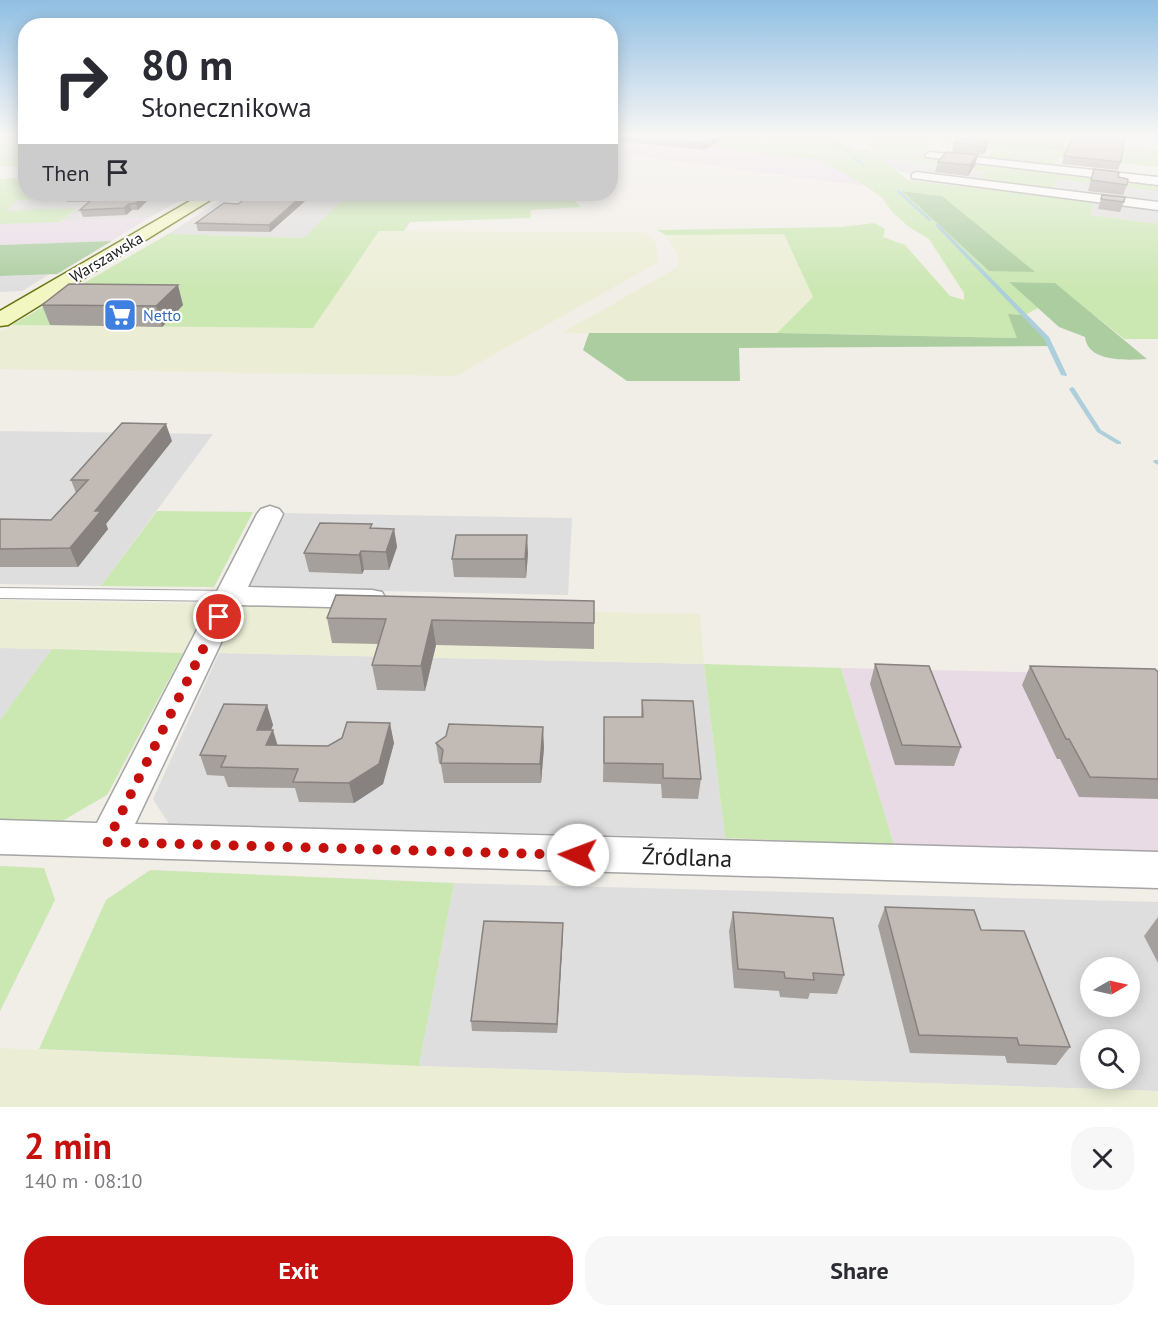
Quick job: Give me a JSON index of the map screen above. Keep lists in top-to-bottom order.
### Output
{
  "streets": {
    "main road": ["Warszawska"],
    "street": ["Źródlana"]
  },
  "places": {
    "supermarket": ["Netto"]
  },
  "north": "right",
  "page": {
    "turn": ["80 m", "Słonecznikowa"],
    "then": "Then",
    "heading": ["2 min", "140 m · 08:10"],
    "buttons": ["Exit", "Share"]
  }
}
